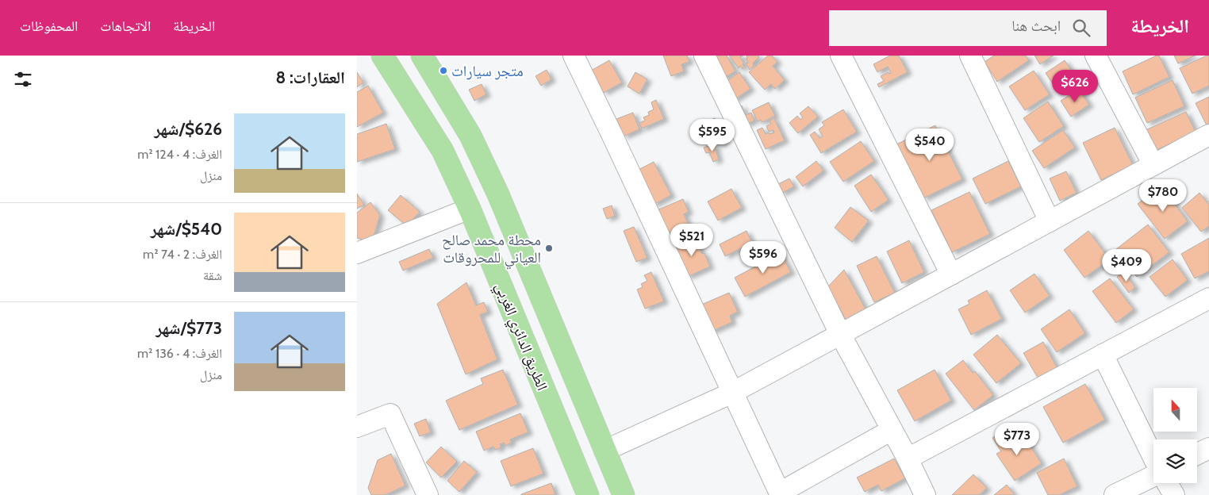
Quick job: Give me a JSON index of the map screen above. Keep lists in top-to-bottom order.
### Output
{
  "streets": {
    "main road": ["الطريق الدائري الغربي"]
  },
  "places": ["متجر سيارات", "محطة محمد صالح العياني للمحروقات"],
  "north": "top",
  "page": {
    "header": "الخريطة",
    "search": "ابحث هنا",
    "nav": ["الخريطة", "الاتجاهات", "المحفوظات"],
    "heading": "العقارات: 8",
    "price": [
      "$626",
      "$595",
      "$540",
      "$780",
      "$521",
      "$596",
      "$409",
      "$773"
    ],
    "list": [
      {
        "name": "$626/شهر",
        "note": "الغرف: 4 · 124 m² · منزل"
      },
      {
        "name": "$540/شهر",
        "note": "الغرف: 2 · 74 m² · شقة"
      },
      {
        "name": "$773/شهر",
        "note": "الغرف: 4 · 136 m² · منزل"
      }
    ]
  }
}
